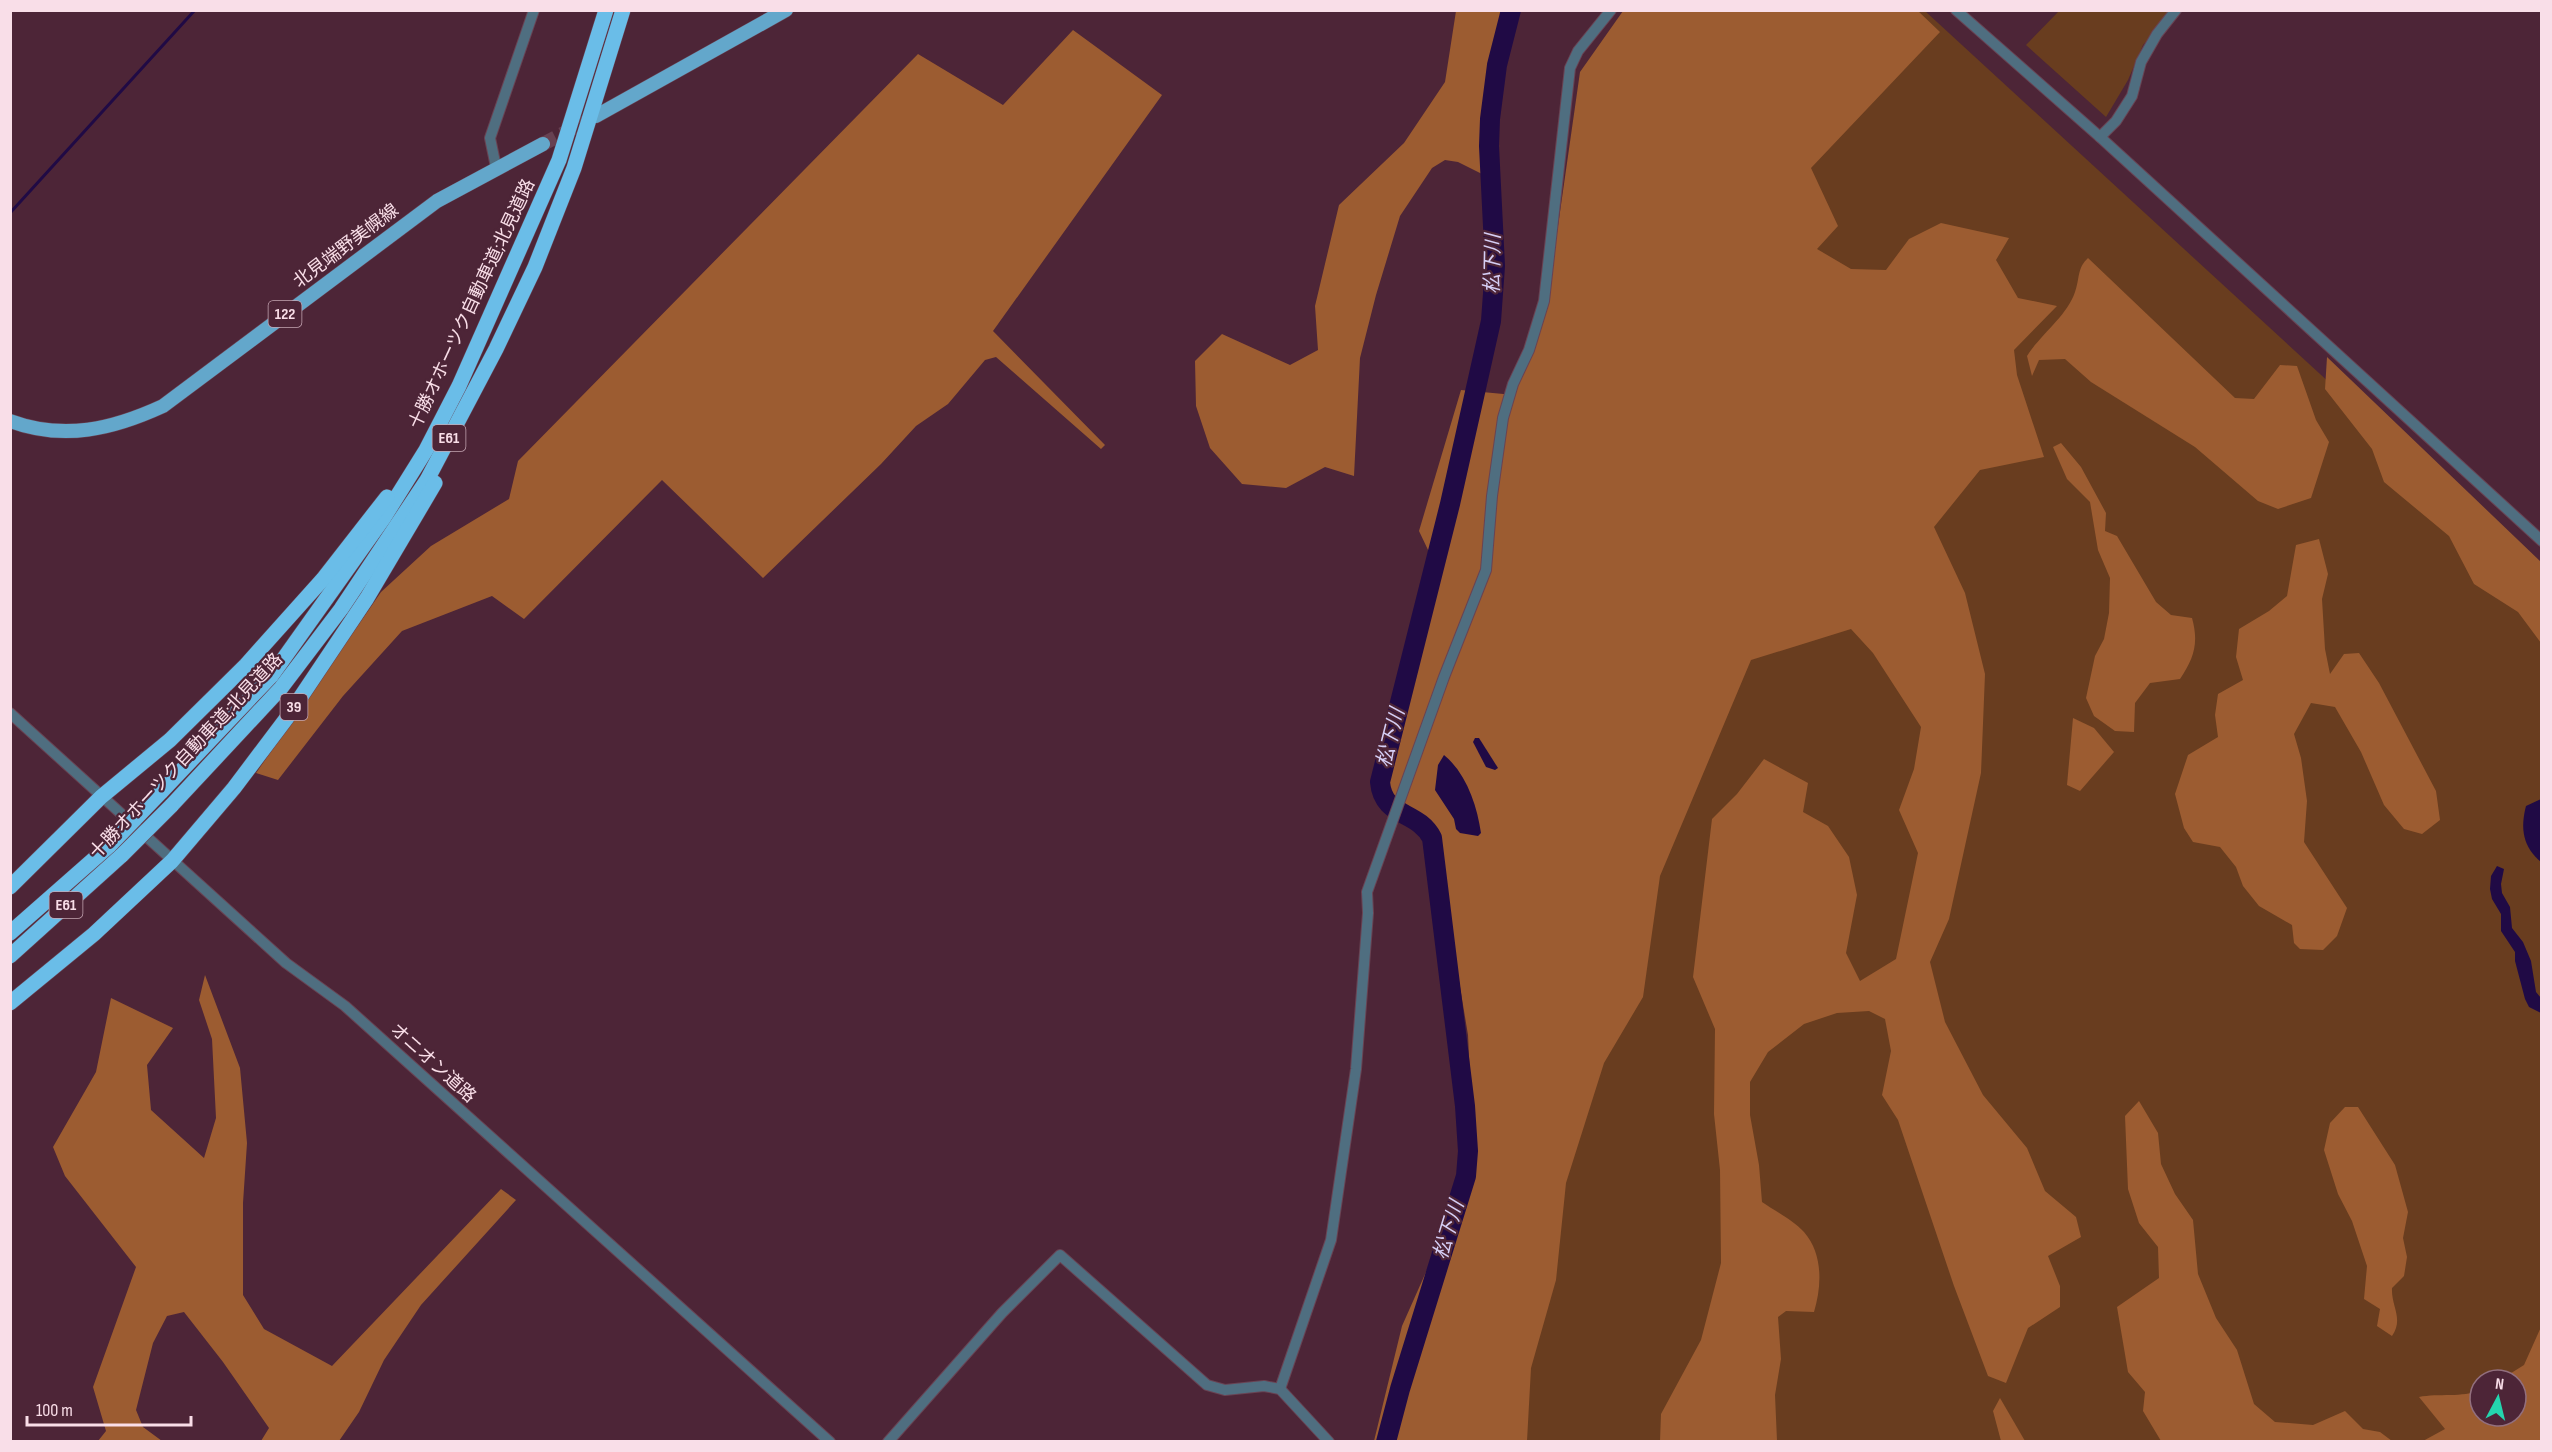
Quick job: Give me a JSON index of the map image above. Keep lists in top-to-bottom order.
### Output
{
  "streets": {
    "highway": ["十勝オホーツク自動車道;北見道路", "E61", "39"],
    "main road": ["北見端野美幌線", "122"],
    "street": ["オニオン道路"]
  },
  "crossings": [
    ["十勝オホーツク自動車道;北見道路", "39"],
    ["39", "オニオン道路"]
  ],
  "water": ["松下川"],
  "scale_bar": "100 m",
  "north": "top"
}
